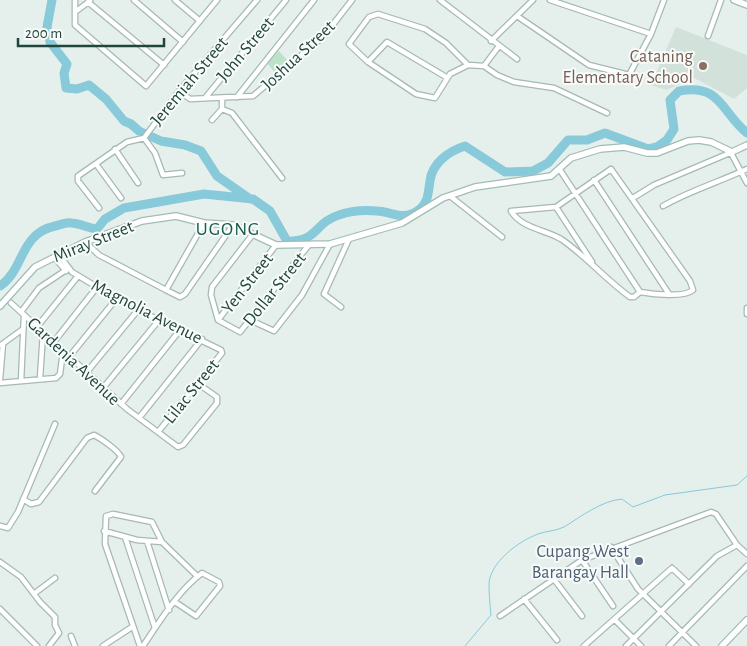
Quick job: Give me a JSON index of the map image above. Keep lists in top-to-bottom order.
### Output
{
  "streets": {
    "street": [
      "John Street",
      "Joshua Street",
      "Jeremiah Street",
      "Miray Street",
      "Yen Street",
      "Dollar Street",
      "Magnolia Avenue",
      "Gardenia Avenue",
      "Lilac Street"
    ]
  },
  "crossings": [
    ["John Street", "Joshua Street"],
    ["Joshua Street", "Jeremiah Street"],
    ["Miray Street", "Yen Street"],
    ["Miray Street", "Magnolia Avenue"],
    ["Yen Street", "Dollar Street"],
    ["Magnolia Avenue", "Lilac Street"],
    ["Gardenia Avenue", "Lilac Street"]
  ],
  "districts": ["UGONG"],
  "places": ["Cataning Elementary School", "Cupang West Barangay Hall"],
  "scale_bar": "200 m"
}
